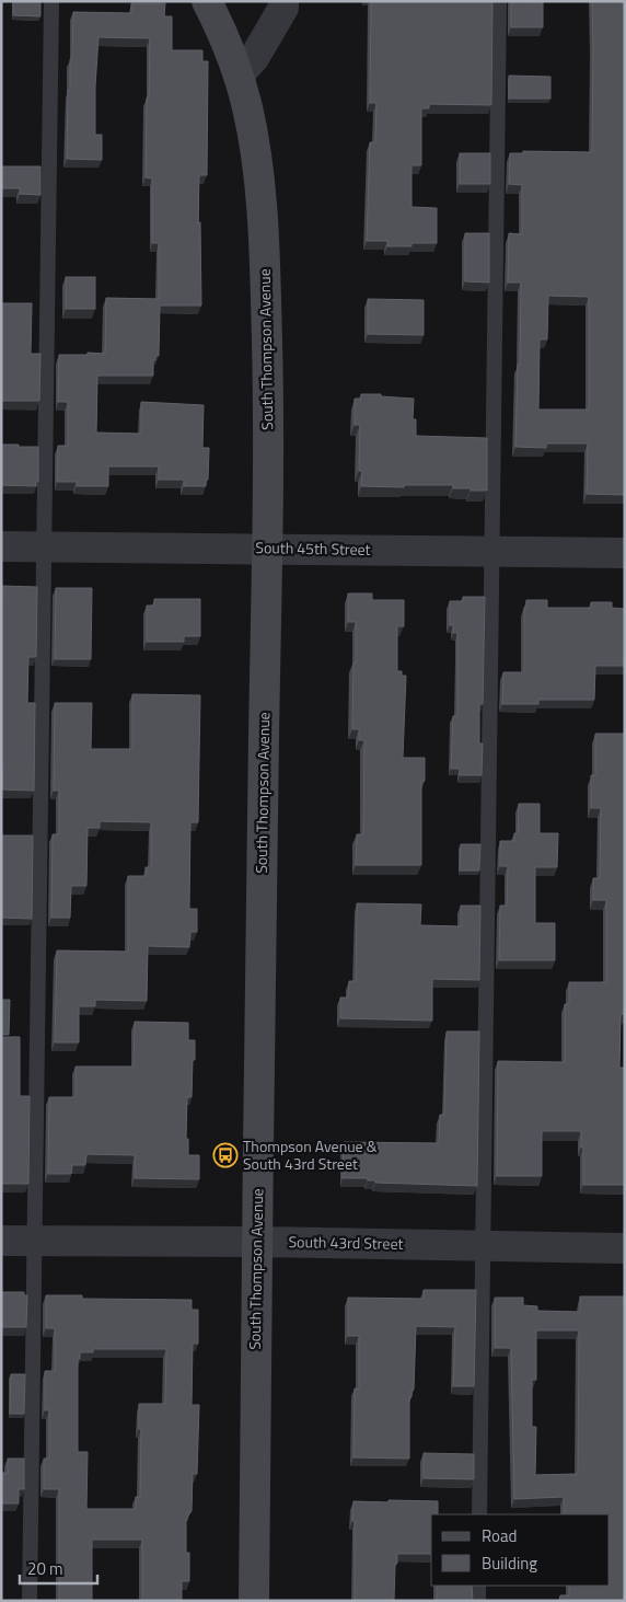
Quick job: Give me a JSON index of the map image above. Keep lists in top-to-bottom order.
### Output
{
  "streets": {
    "main road": ["South Thompson Avenue"],
    "street": ["South 45th Street", "South 43rd Street"]
  },
  "crossings": [
    ["South Thompson Avenue", "South 45th Street"],
    ["South Thompson Avenue", "South 43rd Street"]
  ],
  "places": {
    "bus stop": ["Thompson Avenue & South 43rd Street"]
  },
  "legend": ["Road", "Building"],
  "scale_bar": "20 m"
}
